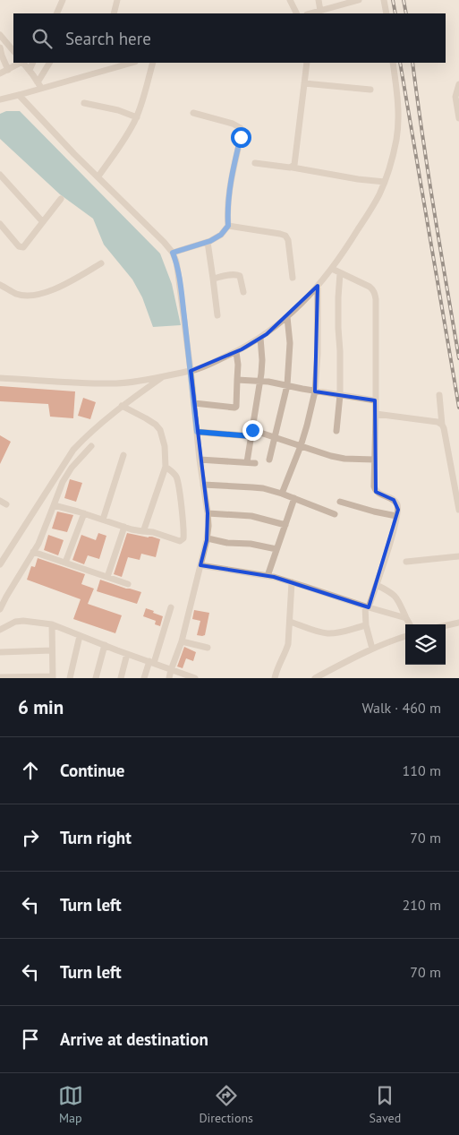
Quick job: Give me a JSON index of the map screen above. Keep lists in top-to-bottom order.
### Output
{
  "page": {
    "search": "Search here",
    "heading": ["6 min", "Walk · 460 m"],
    "list": [
      ["Continue", "110 m"],
      ["Turn right", "70 m"],
      ["Turn left", "210 m"],
      ["Turn left", "70 m"],
      "Arrive at destination"
    ],
    "nav": ["Map", "Directions", "Saved"]
  }
}
